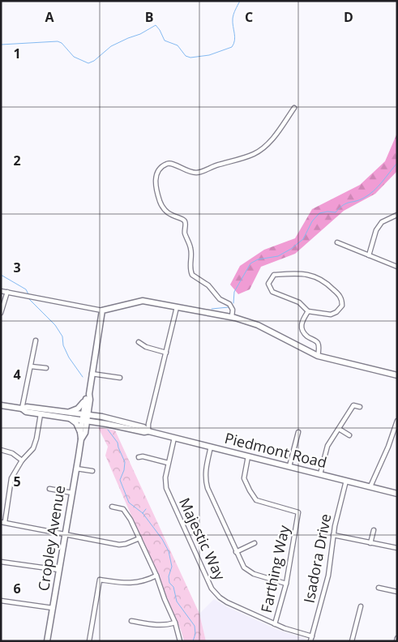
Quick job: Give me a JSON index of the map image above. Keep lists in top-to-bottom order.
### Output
{
  "streets": {
    "street": [
      "Piedmont Road",
      "Cropley Avenue",
      "Majestic Way",
      "Isadora Drive",
      "Farthing Way"
    ]
  },
  "crossings": [
    ["Piedmont Road", "Cropley Avenue"],
    ["Piedmont Road", "Majestic Way"],
    ["Piedmont Road", "Isadora Drive"],
    ["Piedmont Road", "Farthing Way"],
    ["Majestic Way", "Isadora Drive"],
    ["Majestic Way", "Farthing Way"]
  ],
  "grid": {
    "columns": [
      "A",
      "B",
      "C",
      "D"
    ],
    "rows": [
      "1",
      "2",
      "3",
      "4",
      "5",
      "6"
    ]
  }
}
